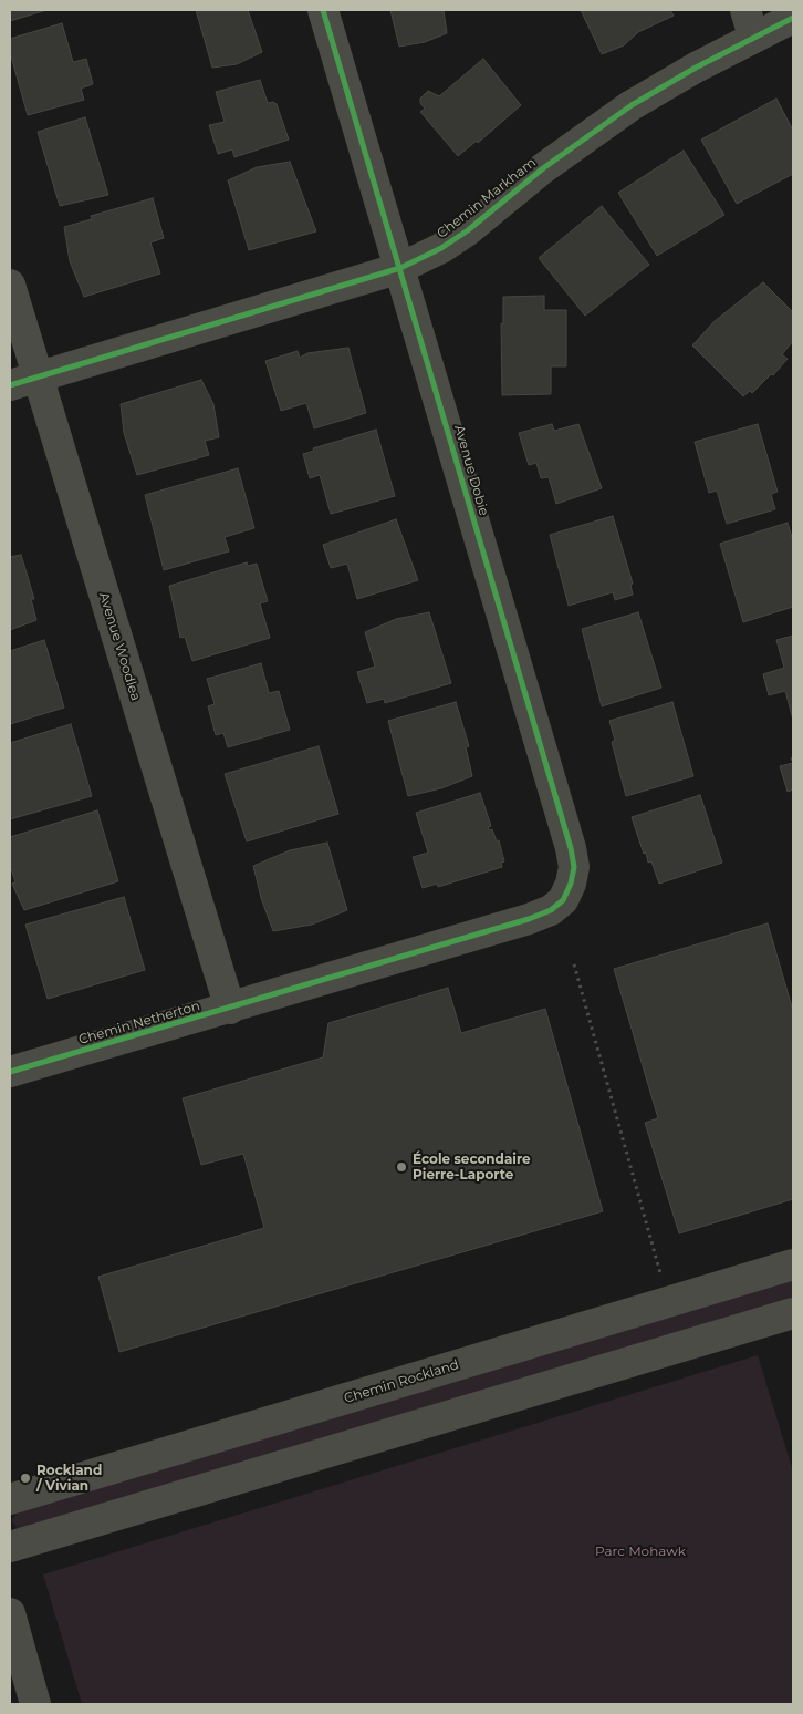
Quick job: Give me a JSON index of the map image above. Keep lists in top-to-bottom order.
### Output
{
  "streets": {
    "street": [
      "Chemin Markham",
      "Avenue Dobie",
      "Avenue Woodlea",
      "Chemin Netherton",
      "Chemin Rockland"
    ]
  },
  "crossings": [
    ["Chemin Markham", "Avenue Dobie"],
    ["Chemin Markham", "Avenue Woodlea"],
    ["Avenue Dobie", "Chemin Netherton"],
    ["Avenue Woodlea", "Chemin Netherton"]
  ],
  "parks": ["Parc Mohawk"],
  "places": ["École secondaire Pierre-Laporte", "Rockland / Vivian"]
}
